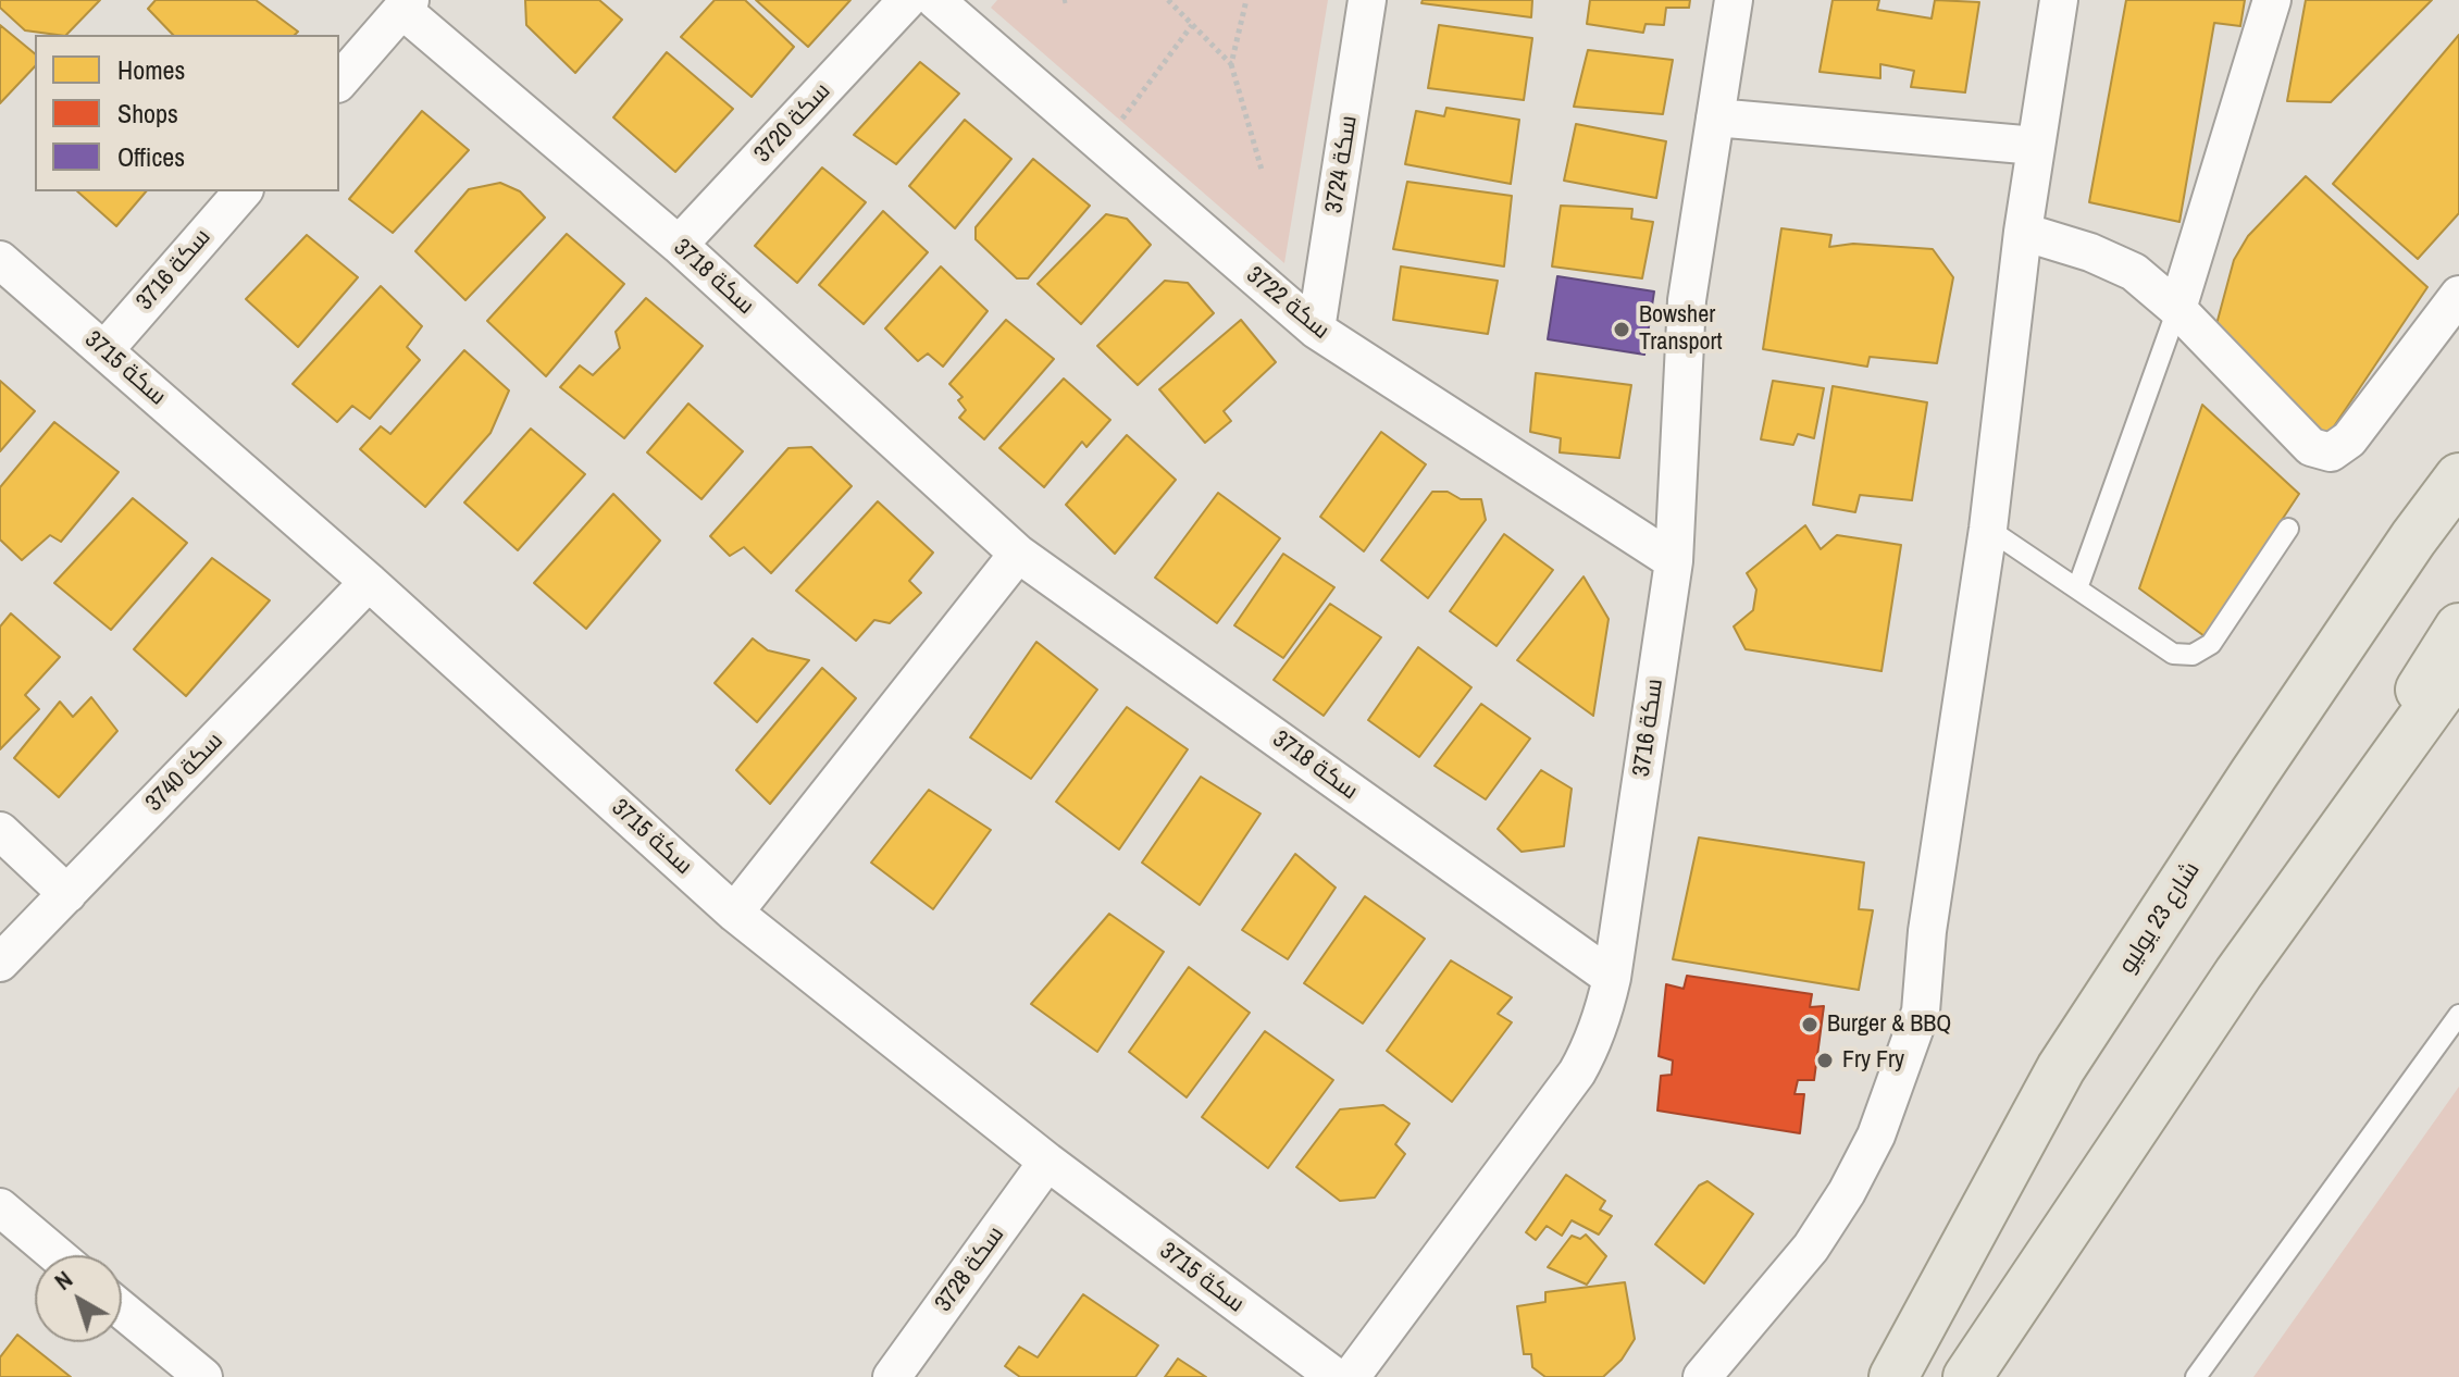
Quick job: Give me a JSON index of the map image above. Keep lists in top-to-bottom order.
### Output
{
  "streets": {
    "main road": ["شارع 23 يوليو"],
    "street": [
      "سكة 3720",
      "سكة 3724",
      "سكة 3716",
      "سكة 3718",
      "سكة 3722",
      "سكة 3715",
      "سكة 3740",
      "سكة 3728"
    ]
  },
  "crossings": [
    ["سكة 3720", "سكة 3718"],
    ["سكة 3724", "سكة 3722"],
    ["سكة 3716", "سكة 3718"],
    ["سكة 3716", "سكة 3722"],
    ["سكة 3716", "سكة 3715"],
    ["سكة 3715", "سكة 3740"],
    ["سكة 3715", "سكة 3728"]
  ],
  "places": ["Bowsher Transport", "Burger & BBQ", "Fry Fry"],
  "legend": ["Homes", "Shops", "Offices"],
  "north": "top left"
}
